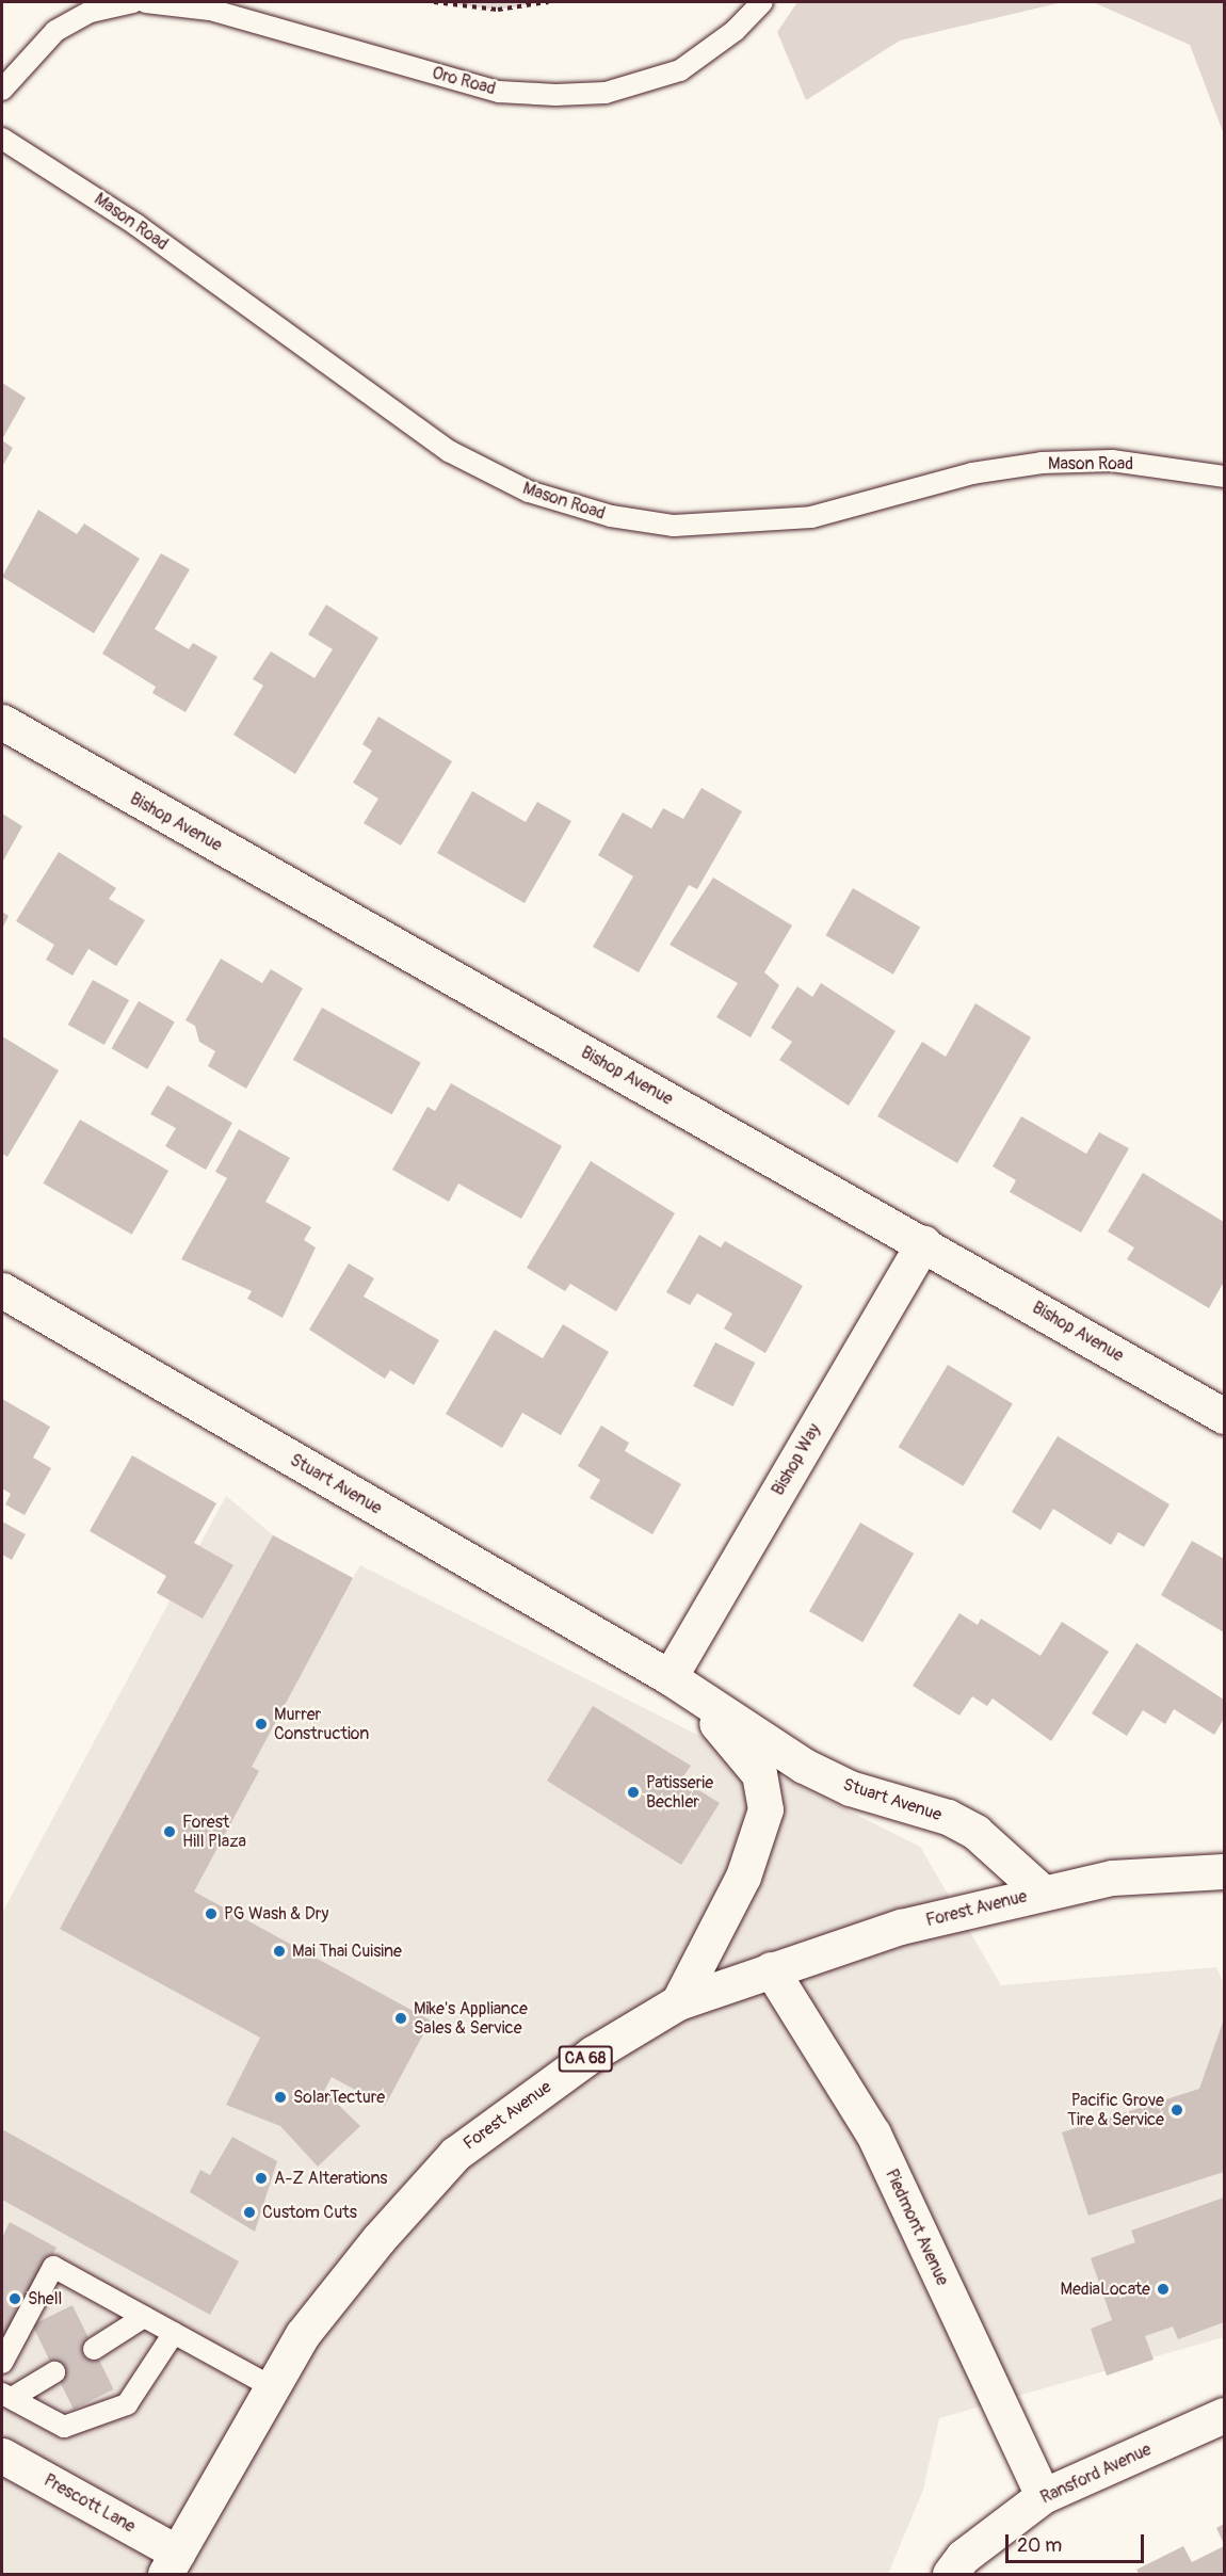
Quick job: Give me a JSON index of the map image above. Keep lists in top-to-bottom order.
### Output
{
  "streets": {
    "street": [
      "Bishop Avenue",
      "Bishop Way",
      "Stuart Avenue",
      "Forest Avenue",
      "CA 68",
      "Piedmont Avenue",
      "Ransford Avenue",
      "Prescott Lane"
    ],
    "lane": ["Oro Road", "Mason Road"]
  },
  "crossings": [
    ["Bishop Avenue", "Bishop Way"],
    ["Bishop Way", "Stuart Avenue"],
    ["Stuart Avenue", "Forest Avenue"],
    ["Forest Avenue", "Piedmont Avenue"],
    ["Forest Avenue", "Prescott Lane"],
    ["Piedmont Avenue", "Ransford Avenue"]
  ],
  "places": [
    "Murrer Construction",
    "Patisserie Bechler",
    "Forest Hill Plaza",
    "PG Wash & Dry",
    "Mai Thai Cuisine",
    "Mike's Appliance Sales & Service",
    "SolarTecture",
    "Pacific Grove Tire & Service",
    "A-Z Alterations",
    "Custom Cuts",
    "MediaLocate",
    "Shell"
  ],
  "scale_bar": "20 m"
}
